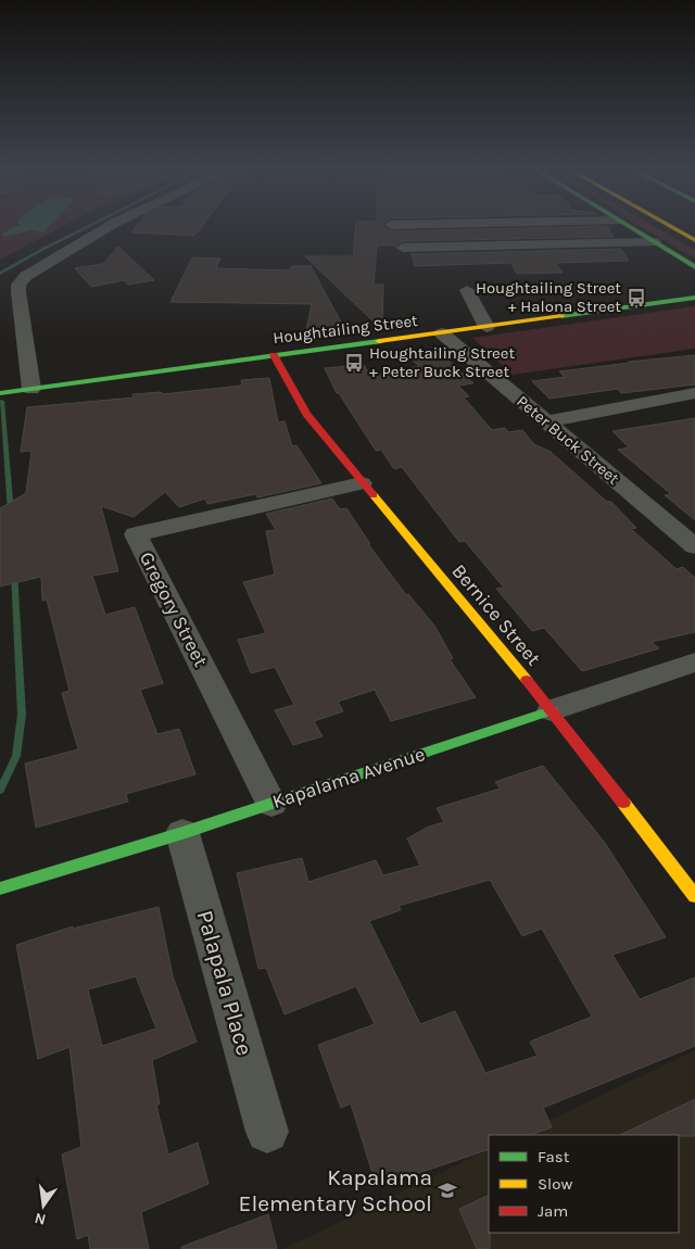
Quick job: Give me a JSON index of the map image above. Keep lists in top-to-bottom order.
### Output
{
  "streets": {
    "main road": ["Houghtailing Street", "Bernice Street", "Kapalama Avenue"],
    "street": ["Peter Buck Street", "Gregory Street", "Palapala Place"]
  },
  "crossings": [
    ["Houghtailing Street", "Peter Buck Street"],
    ["Houghtailing Street", "Bernice Street"],
    ["Gregory Street", "Bernice Street"],
    ["Gregory Street", "Kapalama Avenue"],
    ["Bernice Street", "Kapalama Avenue"],
    ["Kapalama Avenue", "Palapala Place"]
  ],
  "places": {
    "bus stop": ["Houghtailing Street + Halona Street", "Houghtailing Street + Peter Buck Street"],
    "school or university": ["Kapalama Elementary School"]
  },
  "legend": ["Fast", "Slow", "Jam"],
  "north": "bottom"
}
